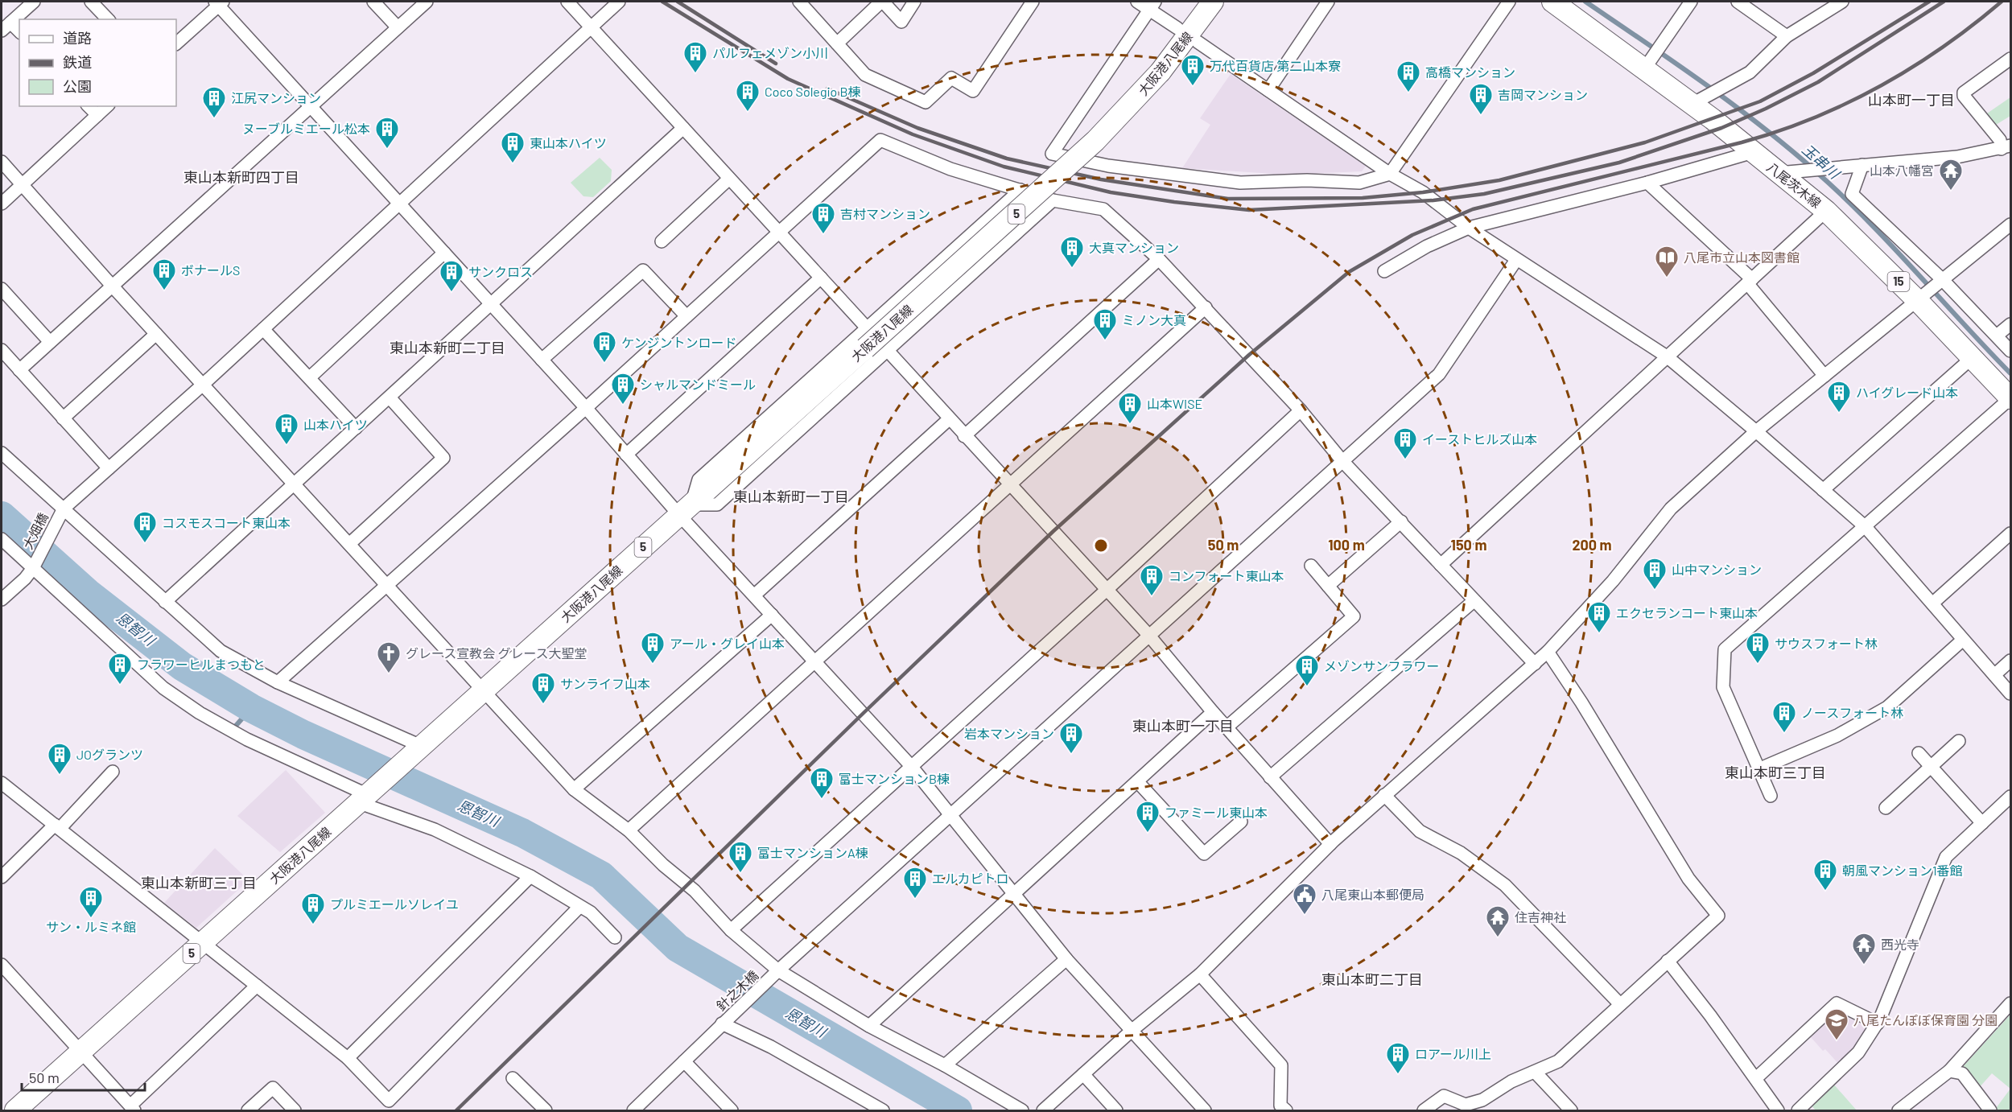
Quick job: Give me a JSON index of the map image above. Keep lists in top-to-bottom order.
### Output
{
  "streets": {
    "main road": [
      "大阪港八尾線",
      "八尾茨木線",
      "5",
      "15"
    ],
    "street": ["大畑橋", "針之木橋"]
  },
  "districts": [
    "山本町一丁目",
    "東山本新町四丁目",
    "東山本新町二丁目",
    "東山本新町一丁目",
    "東山本町一丁目",
    "東山本町三丁目",
    "東山本新町三丁目",
    "東山本町二丁目"
  ],
  "water": ["玉串川", "恩智川"],
  "places": {
    "building": [
      "パルフェメゾン小川",
      "万代百貨店 第二山本寮",
      "高橋マンション",
      "Coco Solegio B棟",
      "吉岡マンション",
      "江尻マンション",
      "ヌーブルミエール松本",
      "東山本ハイツ",
      "吉村マンション",
      "大真マンション",
      "ボナールS",
      "サンクロス",
      "ミノン大真",
      "ケンジントンロード",
      "シャルマンドミール",
      "ハイグレード山本",
      "山本WISE",
      "山本ハイツ",
      "イーストヒルズ山本",
      "コスモスコート東山本",
      "山中マンション",
      "コンフォート東山本",
      "エクセランコート東山本",
      "アール・グレイ山本",
      "サウスフォート林",
      "フラワーヒルまつもと",
      "メゾンサンフラワー",
      "サンライフ山本",
      "ノースフォート林",
      "岩本マンション",
      "JOグランツ",
      "富士マンションB棟",
      "ファミール東山本",
      "富士マンションA棟",
      "朝風マンション1番館",
      "エルカピトロ",
      "サン・ルミネ館",
      "プルミエールソレイユ",
      "ロアール川上"
    ],
    "temple": ["山本八幡宮", "住吉神社", "西光寺"],
    "library": ["八尾市立山本図書館"],
    "church": ["グレース宣教会 グレース大聖堂"],
    "public building": ["八尾東山本郵便局"],
    "school or university": ["八尾たんぽぽ保育園 分園"]
  },
  "legend": ["道路", "鉄道", "公園"],
  "scale_bar": "50 m",
  "rings": [
    "50 m",
    "100 m",
    "150 m",
    "200 m"
  ]
}
